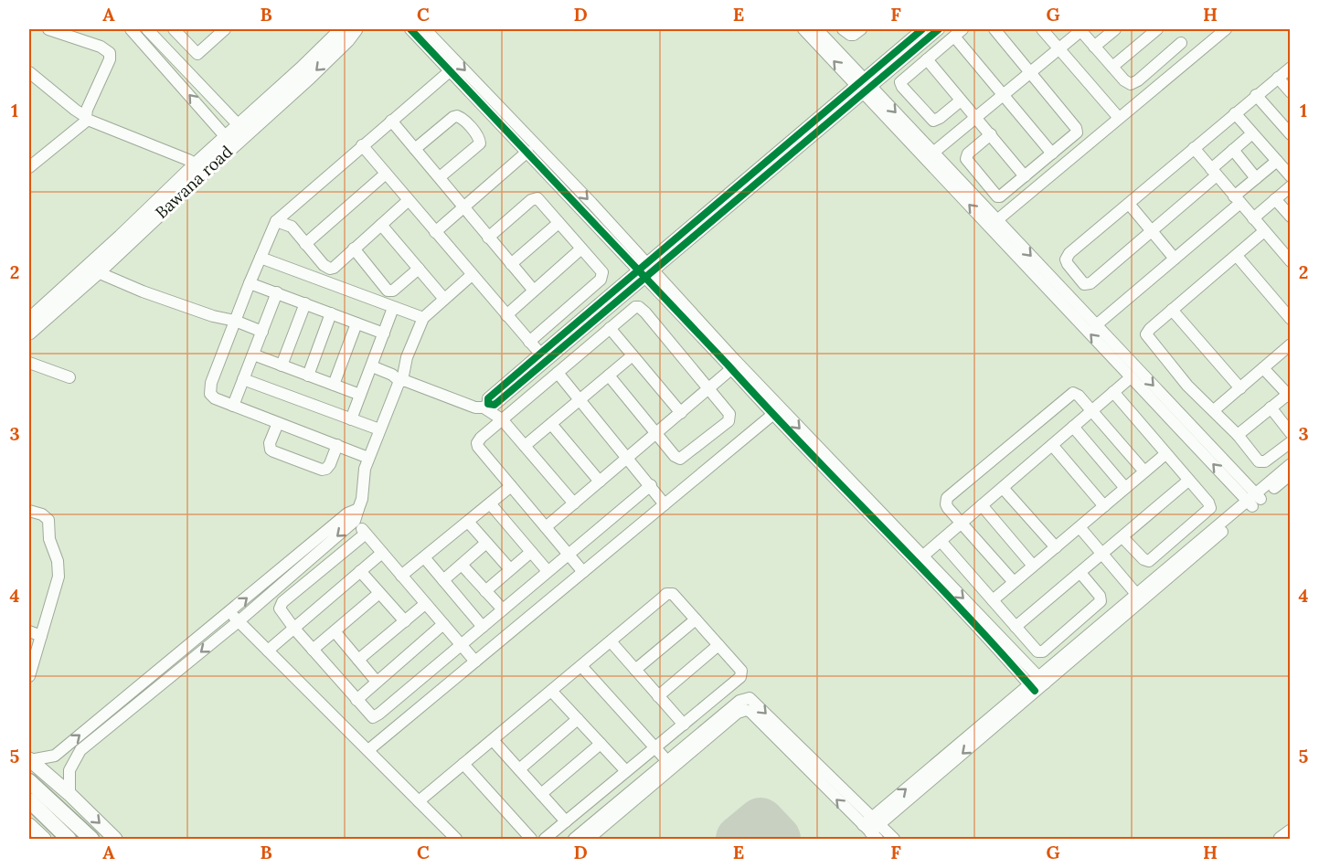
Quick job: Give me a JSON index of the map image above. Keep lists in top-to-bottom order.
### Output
{
  "streets": {
    "main road": ["Bawana road"]
  },
  "grid": {
    "columns": [
      "A",
      "B",
      "C",
      "D",
      "E",
      "F",
      "G",
      "H"
    ],
    "rows": [
      "1",
      "2",
      "3",
      "4",
      "5"
    ]
  }
}
